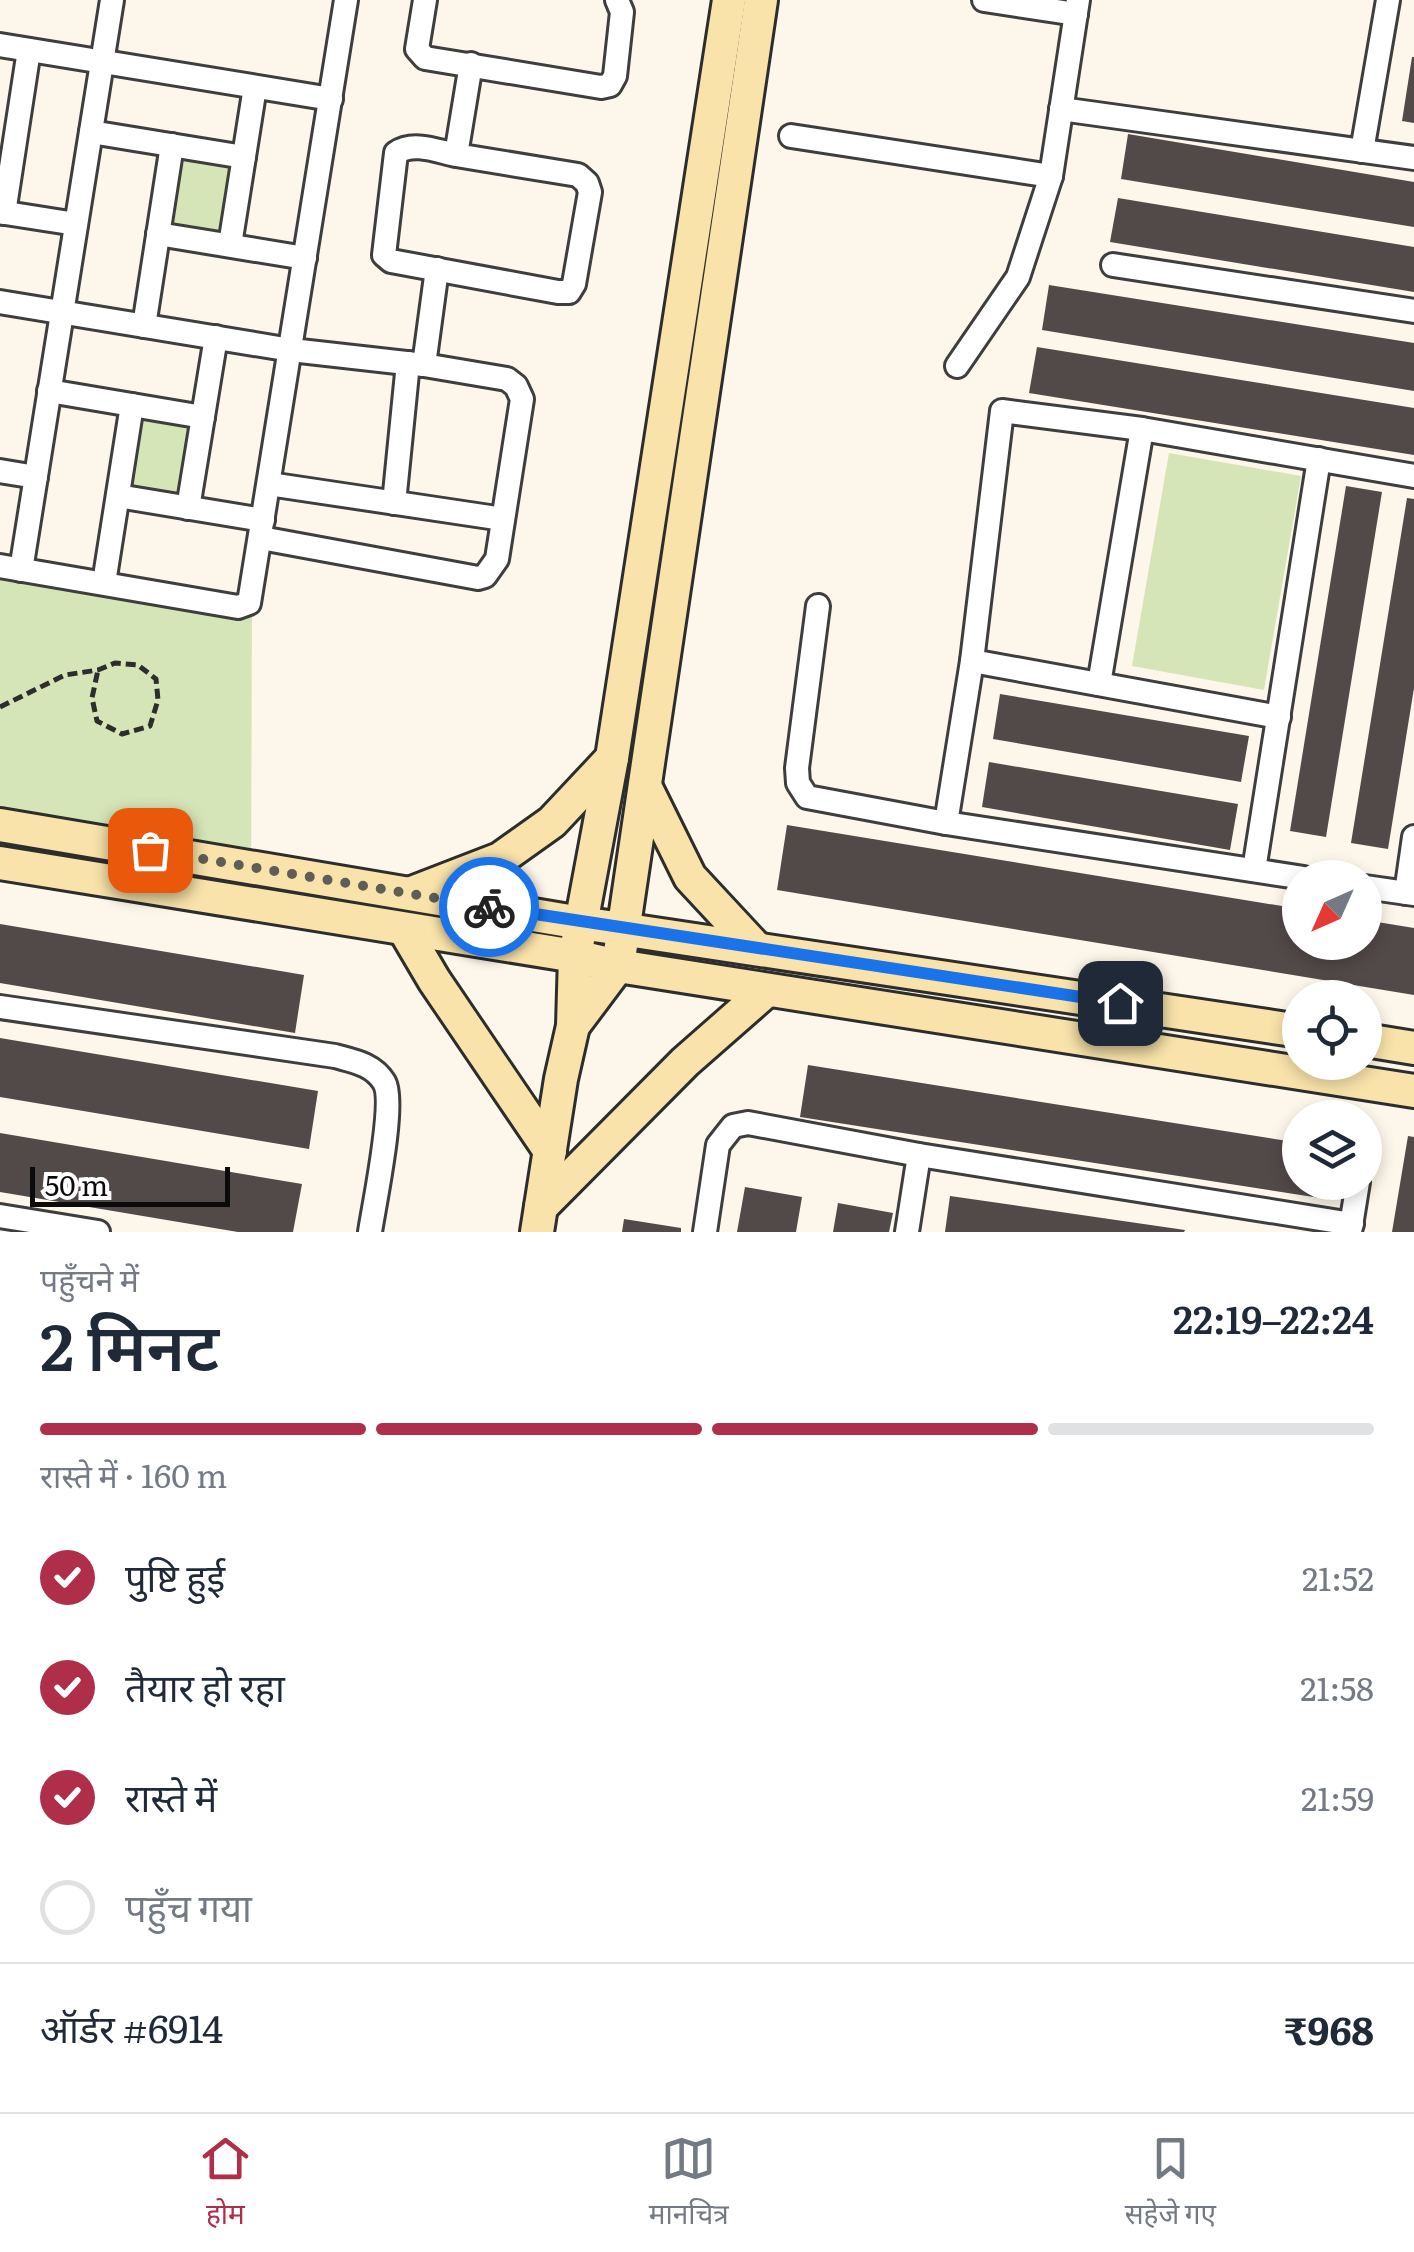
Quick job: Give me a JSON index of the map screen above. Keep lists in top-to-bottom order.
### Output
{
  "scale_bar": "50 m",
  "north": "bottom left",
  "page": {
    "scale": "50 m",
    "heading": ["2 मिनट", "पहुँचने में", "22:19–22:24"],
    "panel": ["ऑर्डर #6914", "₹968"],
    "bar": "रास्ते में · 160 m",
    "list": [
      ["पुष्टि हुई", "21:52"],
      ["तैयार हो रहा", "21:58"],
      ["रास्ते में", "21:59"],
      "पहुँच गया"
    ],
    "tabs": ["होम", "मानचित्र", "सहेजे गए"]
  }
}
